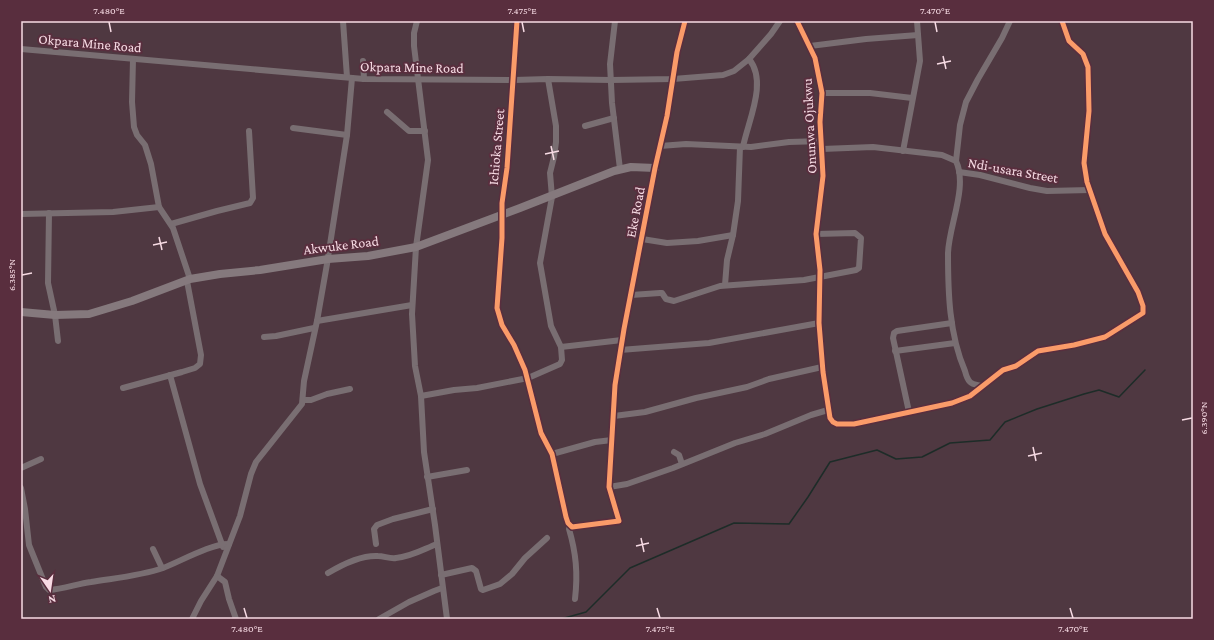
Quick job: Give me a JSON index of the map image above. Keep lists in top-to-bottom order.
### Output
{
  "streets": {
    "main road": ["Akwuke Road"],
    "street": [
      "Okpara Mine Road",
      "Onunwa Ojukwu",
      "Ichioka Street",
      "Ndi-usara Street",
      "Eke Road"
    ]
  },
  "crossings": [
    ["Okpara Mine Road", "Ichioka Street"],
    ["Okpara Mine Road", "Eke Road"],
    ["Onunwa Ojukwu", "Ndi-usara Street"],
    ["Ichioka Street", "Eke Road"],
    ["Ichioka Street", "Akwuke Road"],
    ["Eke Road", "Akwuke Road"]
  ],
  "north": "bottom",
  "coordinates": [
    "7.480°E",
    "7.475°E",
    "7.470°E",
    "6.385°N",
    "6.390°N"
  ]
}
